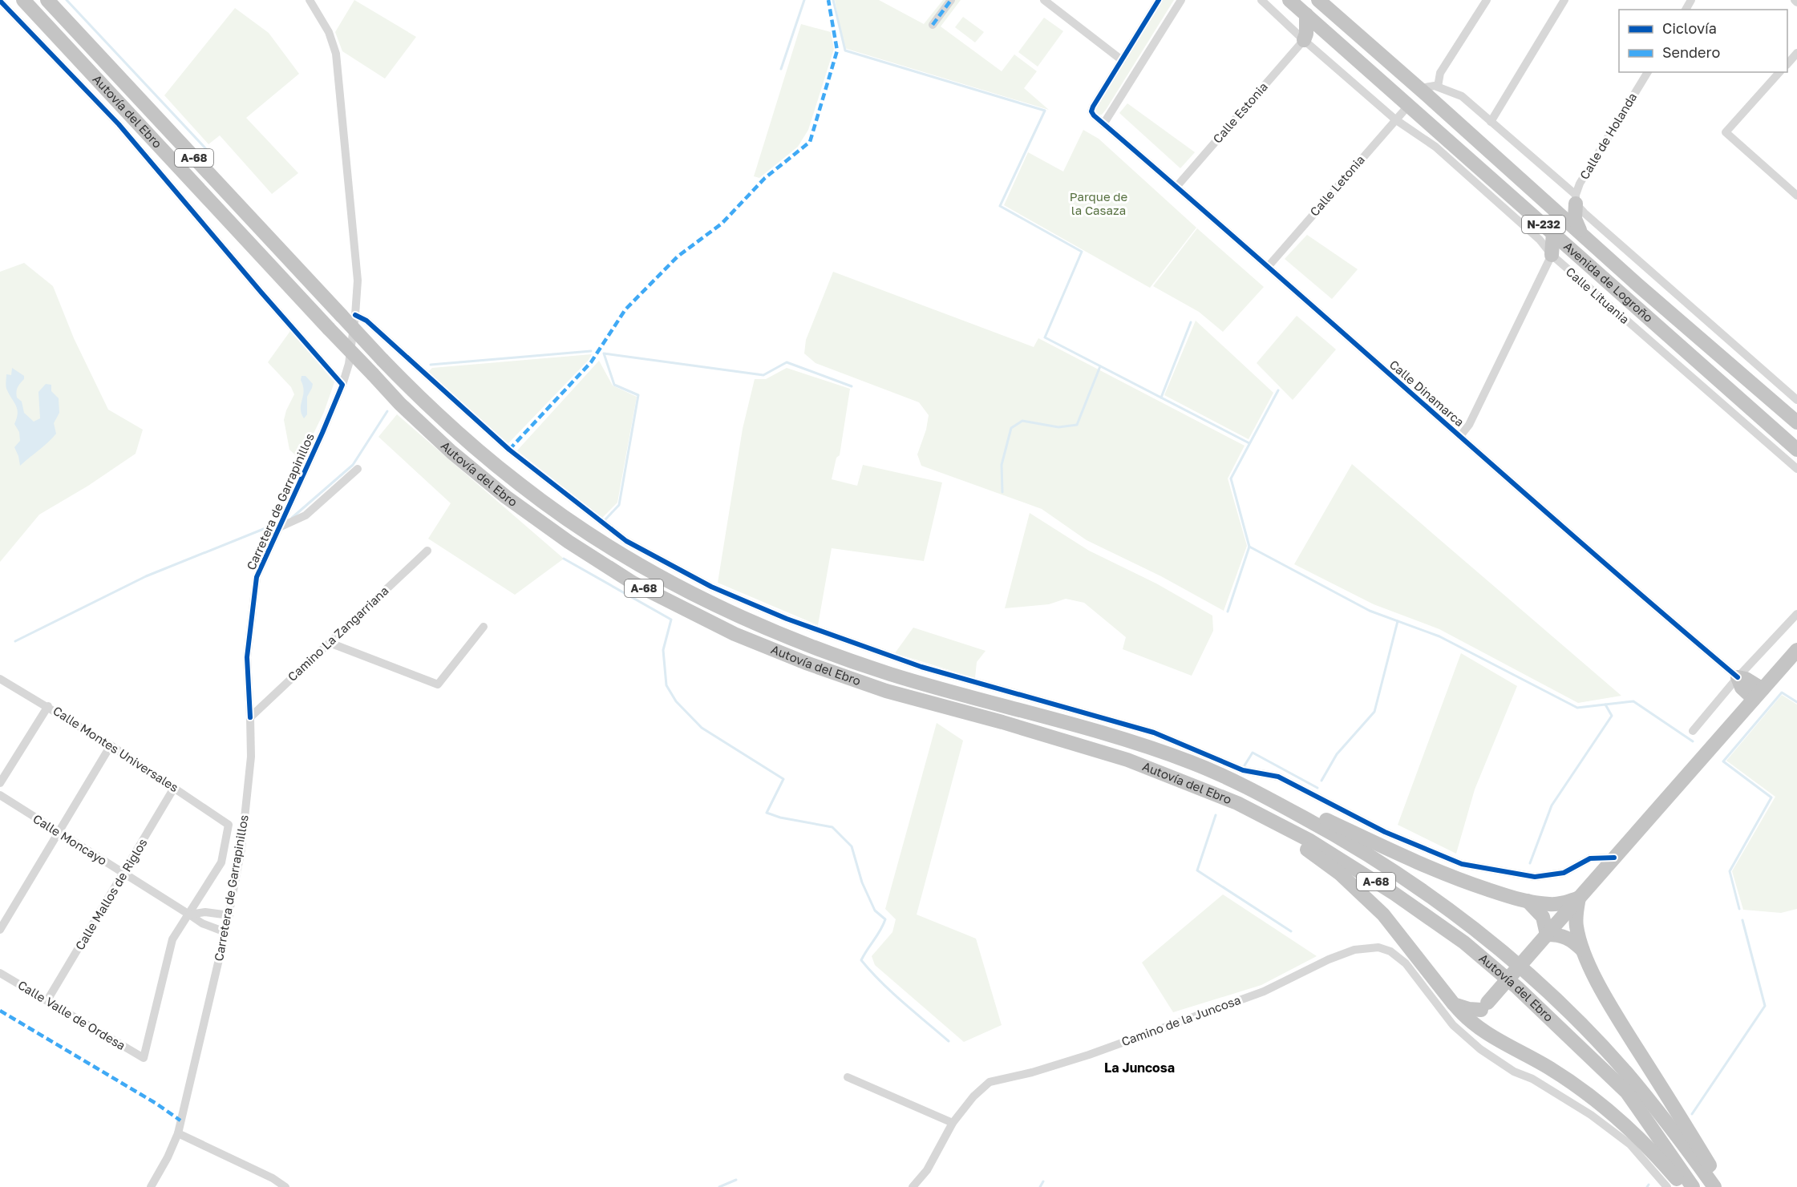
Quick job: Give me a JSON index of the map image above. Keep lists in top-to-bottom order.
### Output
{
  "streets": {
    "highway": [
      "Autovía del Ebro",
      "A-68",
      "N-232",
      "Avenida de Logroño"
    ],
    "street": [
      "Calle Estonia",
      "Calle de Holanda",
      "Calle Letonia",
      "Calle Lituania",
      "Calle Dinamarca",
      "Carretera de Garrapinillos",
      "Camino La Zangarriana",
      "Calle Montes Universales",
      "Calle Moncayo",
      "Calle Mallos de Riglos",
      "Calle Valle de Ordesa",
      "Camino de la Juncosa"
    ]
  },
  "crossings": [
    ["Autovía del Ebro", "Carretera de Garrapinillos"],
    ["Calle Estonia", "Calle Lituania"],
    ["Calle Estonia", "Calle Dinamarca"],
    ["Calle Letonia", "Avenida de Logroño"],
    ["Calle Letonia", "Calle Lituania"],
    ["Calle Letonia", "Calle Dinamarca"],
    ["Avenida de Logroño", "Calle Lituania"],
    ["Carretera de Garrapinillos", "Camino La Zangarriana"],
    ["Carretera de Garrapinillos", "Calle Moncayo"],
    ["Calle Montes Universales", "Calle Moncayo"],
    ["Calle Montes Universales", "Calle Mallos de Riglos"],
    ["Calle Montes Universales", "Calle Valle de Ordesa"],
    ["Calle Moncayo", "Calle Mallos de Riglos"],
    ["Calle Moncayo", "Calle Valle de Ordesa"],
    ["Calle Mallos de Riglos", "Calle Valle de Ordesa"]
  ],
  "districts": ["La Juncosa"],
  "parks": ["Parque de la Casaza"],
  "legend": ["Ciclovía", "Sendero"]
}
